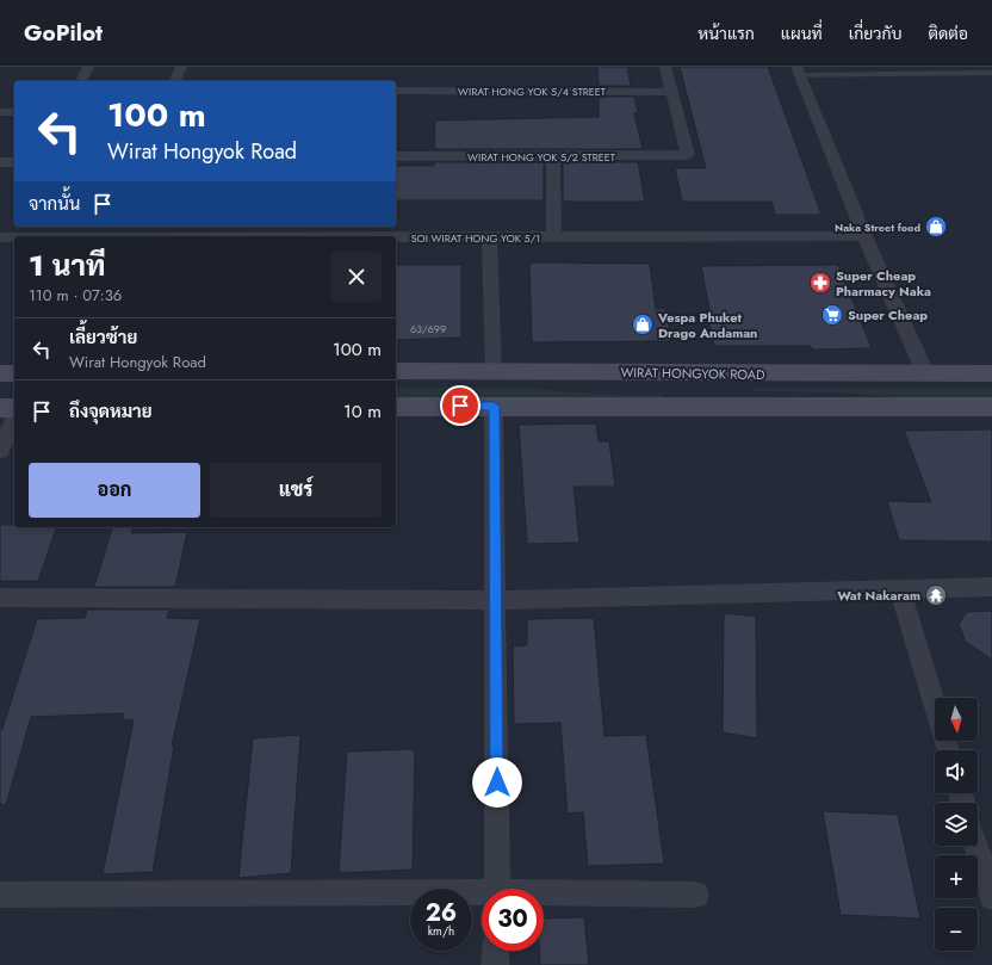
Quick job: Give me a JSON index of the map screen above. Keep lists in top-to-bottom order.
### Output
{
  "streets": {
    "main road": ["WIRAT HONGYOK ROAD"],
    "street": ["WIRAT HONG YOK 5/4 STREET", "WIRAT HONG YOK 5/2 STREET", "SOI WIRAT HONG YOK 5/1"]
  },
  "crossings": [
    ["WIRAT HONG YOK 5/4 STREET", "WIRAT HONG YOK 5/2 STREET"]
  ],
  "places": {
    "shop": ["Naka Street food", "Vespa Phuket Drago Andaman"],
    "pharmacy": ["Super Cheap Pharmacy Naka"],
    "supermarket": ["Super Cheap"],
    "temple": ["Wat Nakaram"]
  },
  "house_numbers": ["63/699"],
  "north": "bottom",
  "page": {
    "header": "GoPilot",
    "nav": [
      "หน้าแรก",
      "แผนที่",
      "เกี่ยวกับ",
      "ติดต่อ"
    ],
    "turn": ["100 m", "Wirat Hongyok Road"],
    "then": "จากนั้น",
    "heading": ["1 นาที", "110 m · 07:36"],
    "list": [
      {
        "name": "เลี้ยวซ้าย",
        "note": "Wirat Hongyok Road",
        "value": "100 m"
      },
      {
        "name": "ถึงจุดหมาย",
        "value": "10 m"
      }
    ],
    "buttons": ["ออก", "แชร์"],
    "map_buttons": ["+", "−"],
    "speed": "26 km/h",
    "limit": "30"
  }
}
